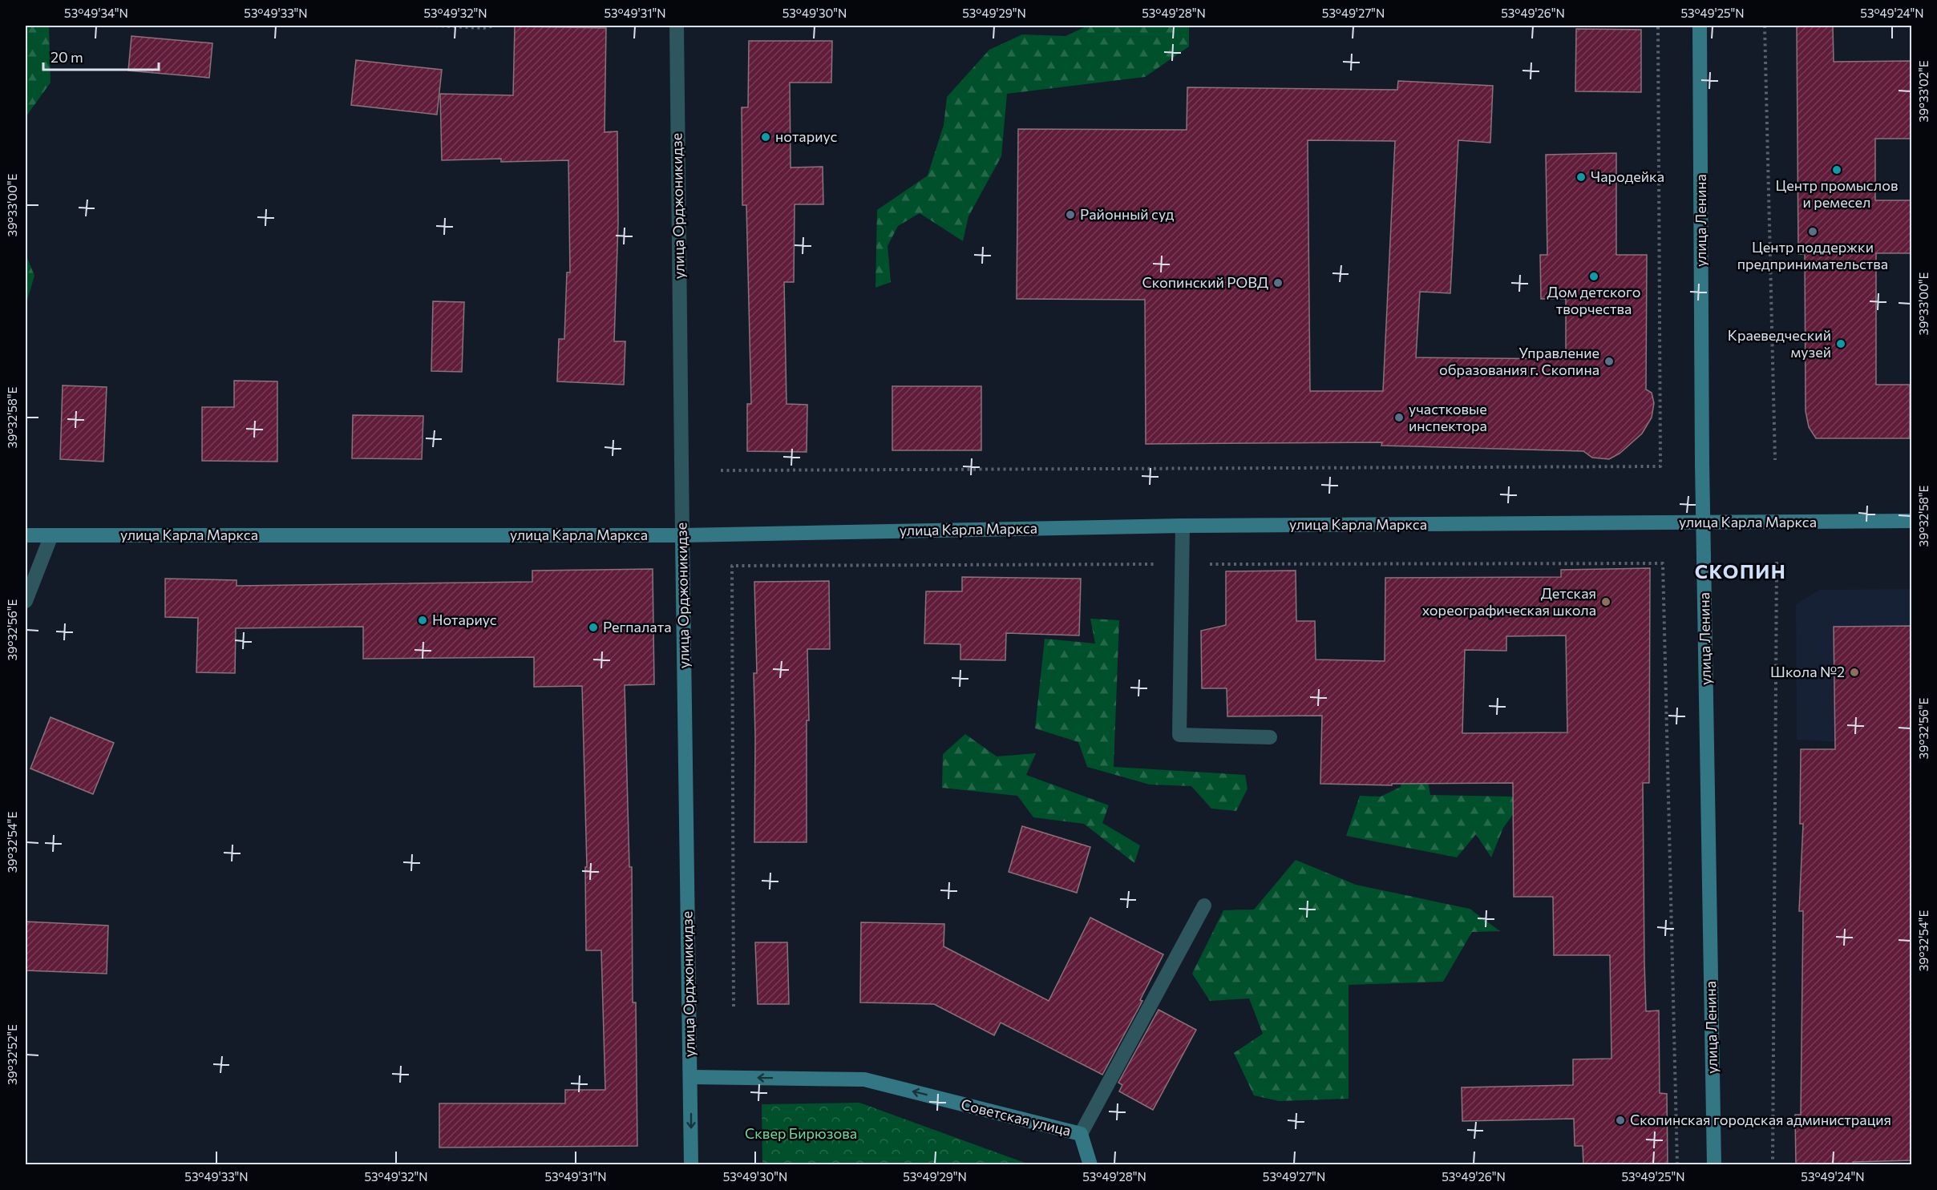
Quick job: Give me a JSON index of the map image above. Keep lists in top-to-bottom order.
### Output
{
  "streets": {
    "street": [
      "улица Орджоникидзе",
      "улица Ленина",
      "улица Карла Маркса",
      "Советская улица"
    ]
  },
  "crossings": [
    ["улица Орджоникидзе", "улица Карла Маркса"],
    ["улица Орджоникидзе", "Советская улица"],
    ["улица Ленина", "улица Карла Маркса"]
  ],
  "one_way": ["Советская улица"],
  "districts": ["СКОПИН"],
  "parks": ["Сквер Бирюзова"],
  "places": [
    "нотариус",
    "Центр промыслов и ремесел",
    "Чародейка",
    "Районный суд",
    "Центр поддержки предпринимательства",
    "Дом детского творчества",
    "Скопинский РОВД",
    "Краеведческий музей",
    "Управление образования г. Скопина",
    "участковые инспектора",
    "Детская хореографическая школа",
    "Нотариус",
    "Регпалата",
    "Школа №2",
    "Скопинская городская администрация"
  ],
  "scale_bar": "20 m",
  "coordinates": [
    "53°49'34\"N",
    "53°49'33\"N",
    "53°49'32\"N",
    "53°49'31\"N",
    "53°49'30\"N",
    "53°49'29\"N",
    "53°49'28\"N",
    "53°49'27\"N",
    "53°49'26\"N",
    "53°49'25\"N",
    "53°49'24\"N",
    "39°33'02\"E",
    "39°33'00\"E",
    "39°32'58\"E",
    "39°32'56\"E",
    "39°32'54\"E",
    "39°32'52\"E"
  ]
}
